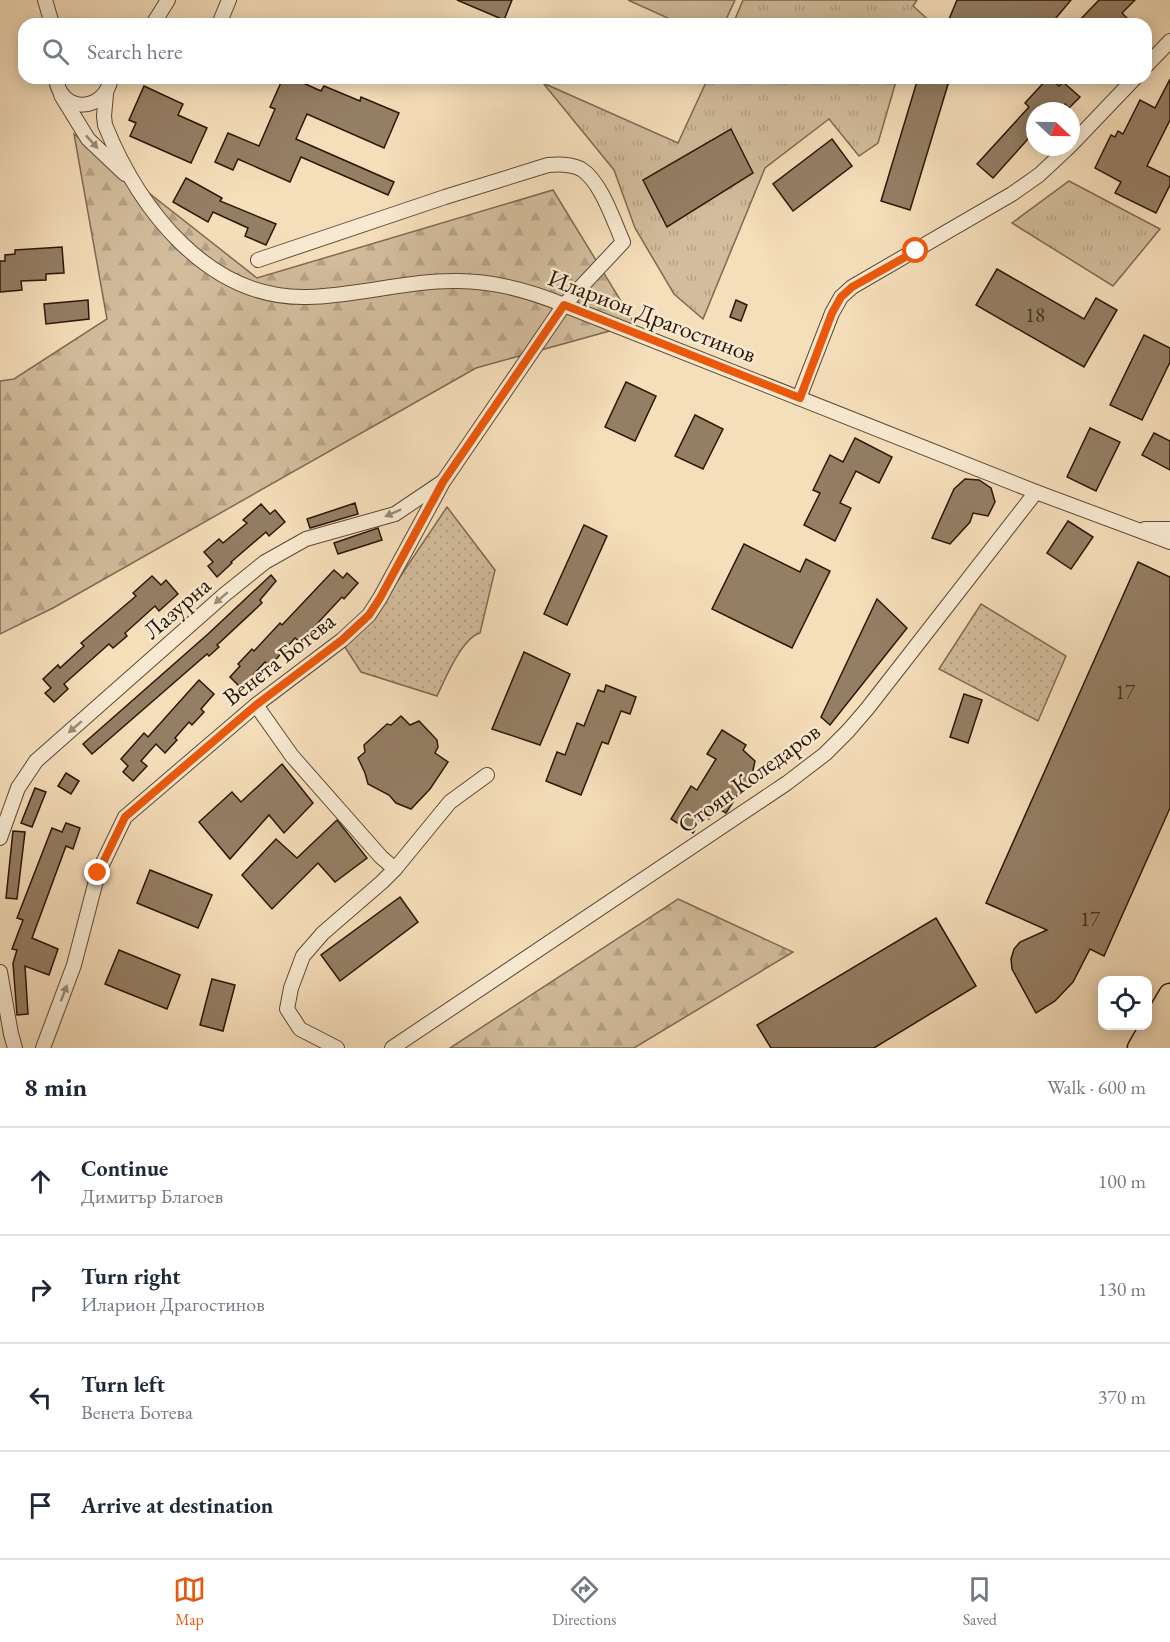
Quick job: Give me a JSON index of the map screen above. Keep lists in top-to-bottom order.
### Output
{
  "streets": {
    "street": [
      "Иларион Драгостинов",
      "Лазурна",
      "Венета Ботева",
      "Стоян Коледаров"
    ]
  },
  "crossings": [
    ["Иларион Драгостинов", "Венета Ботева"],
    ["Иларион Драгостинов", "Стоян Коледаров"],
    ["Лазурна", "Венета Ботева"]
  ],
  "one_way": ["Лазурна"],
  "house_numbers": ["18", "17", "17"],
  "north": "right",
  "page": {
    "search": "Search here",
    "heading": ["8 min", "Walk · 600 m"],
    "list": [
      ["Continue", "Димитър Благоев", "100 m"],
      ["Turn right", "Иларион Драгостинов", "130 m"],
      ["Turn left", "Венета Ботева", "370 m"],
      "Arrive at destination"
    ],
    "nav": ["Map", "Directions", "Saved"]
  }
}
